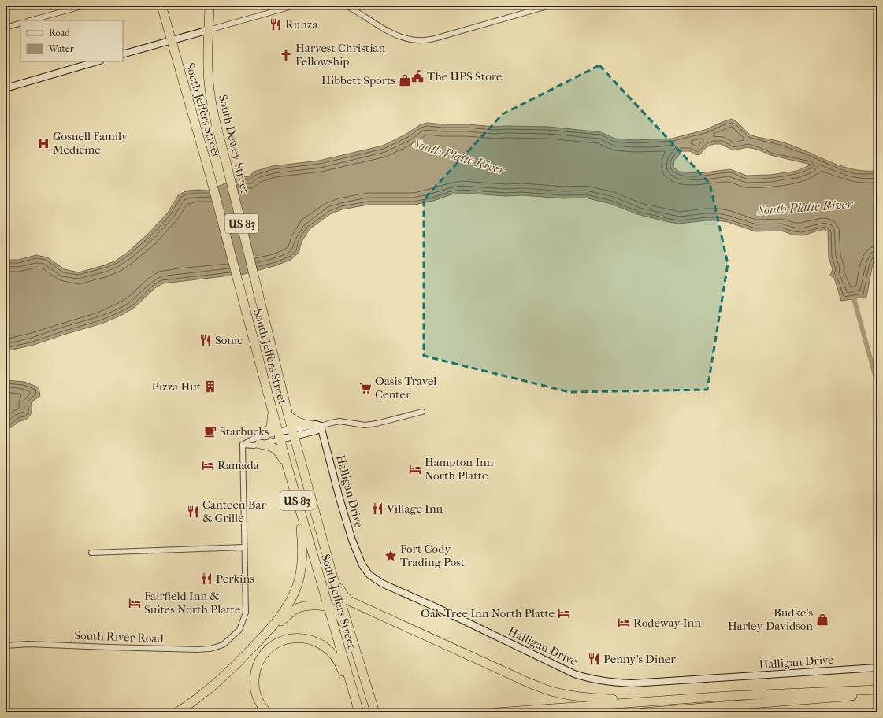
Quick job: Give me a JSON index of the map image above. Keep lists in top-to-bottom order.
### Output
{
  "streets": {
    "highway": ["South Jeffers Street", "South Dewey Street", "US 83"],
    "street": ["Halligan Drive", "South River Road"]
  },
  "crossings": [
    ["South Jeffers Street", "South Dewey Street"]
  ],
  "water": ["South Platte River"],
  "places": {
    "restaurant": [
      "Runza",
      "Sonic",
      "Village Inn",
      "Canteen Bar & Grille",
      "Perkins",
      "Penny's Diner"
    ],
    "church": ["Harvest Christian Fellowship"],
    "public building": ["The UPS Store"],
    "shop": ["Hibbett Sports", "Budke's Harley-Davidson"],
    "hospital": ["Gosnell Family Medicine"],
    "building": ["Pizza Hut"],
    "supermarket": ["Oasis Travel Center"],
    "cafe": ["Starbucks"],
    "hotel": [
      "Ramada",
      "Hampton Inn North Platte",
      "Fairfield Inn & Suites North Platte",
      "Oak Tree Inn North Platte",
      "Rodeway Inn"
    ],
    "place": ["Fort Cody Trading Post"]
  },
  "legend": ["Road", "Water"]
}
